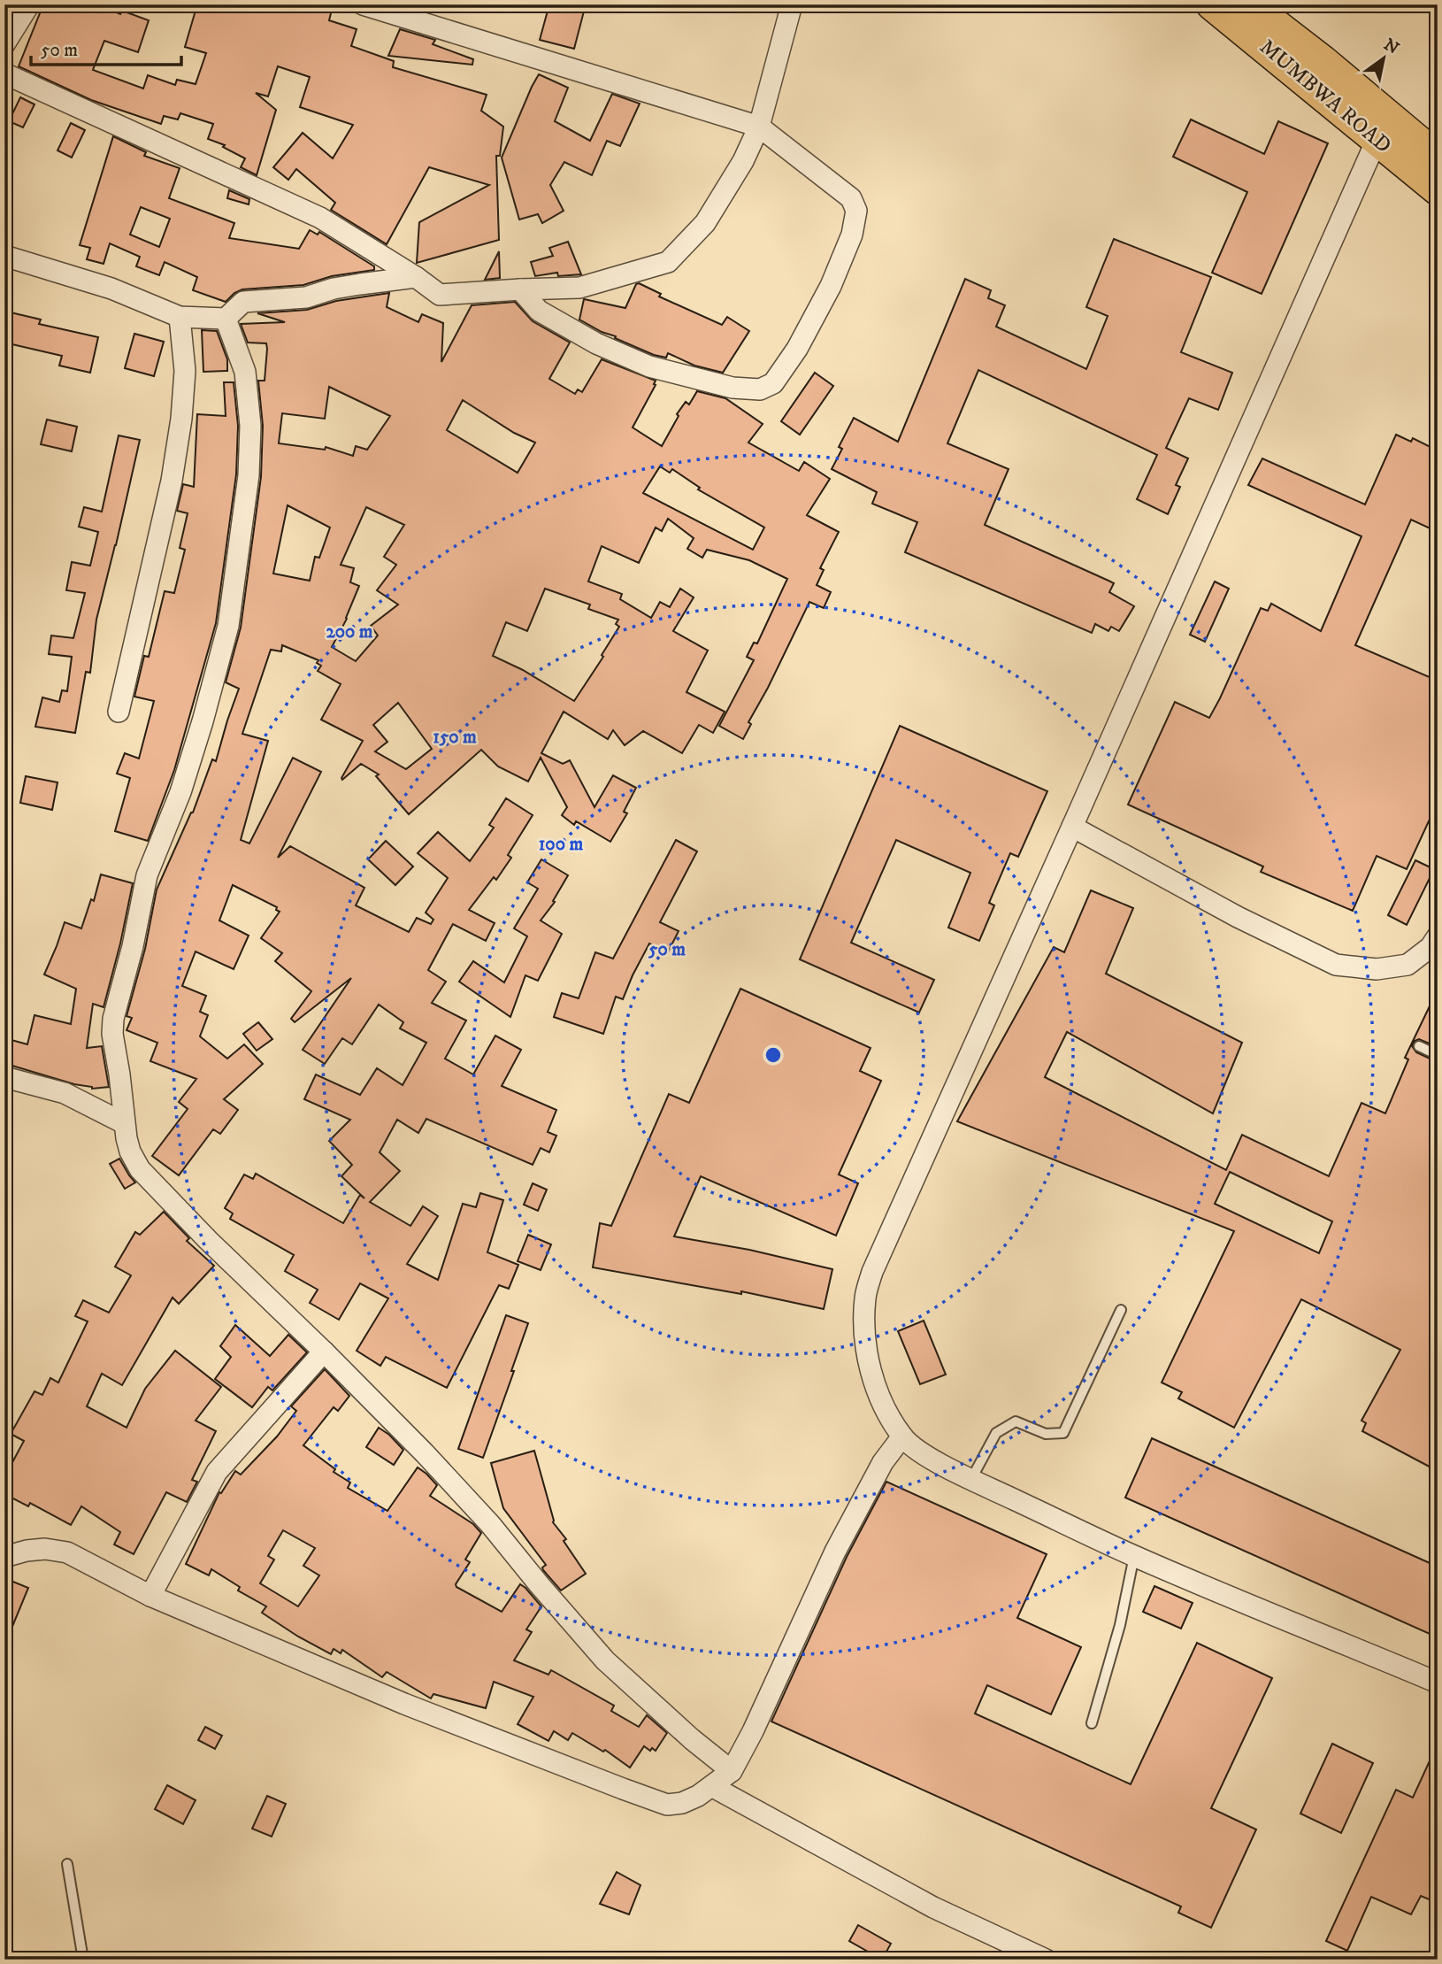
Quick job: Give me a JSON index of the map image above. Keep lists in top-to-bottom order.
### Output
{
  "streets": {
    "main road": ["MUMBWA ROAD"]
  },
  "scale_bar": "50 m",
  "north": "top right",
  "rings": [
    "200 m",
    "150 m",
    "100 m",
    "50 m"
  ]
}
